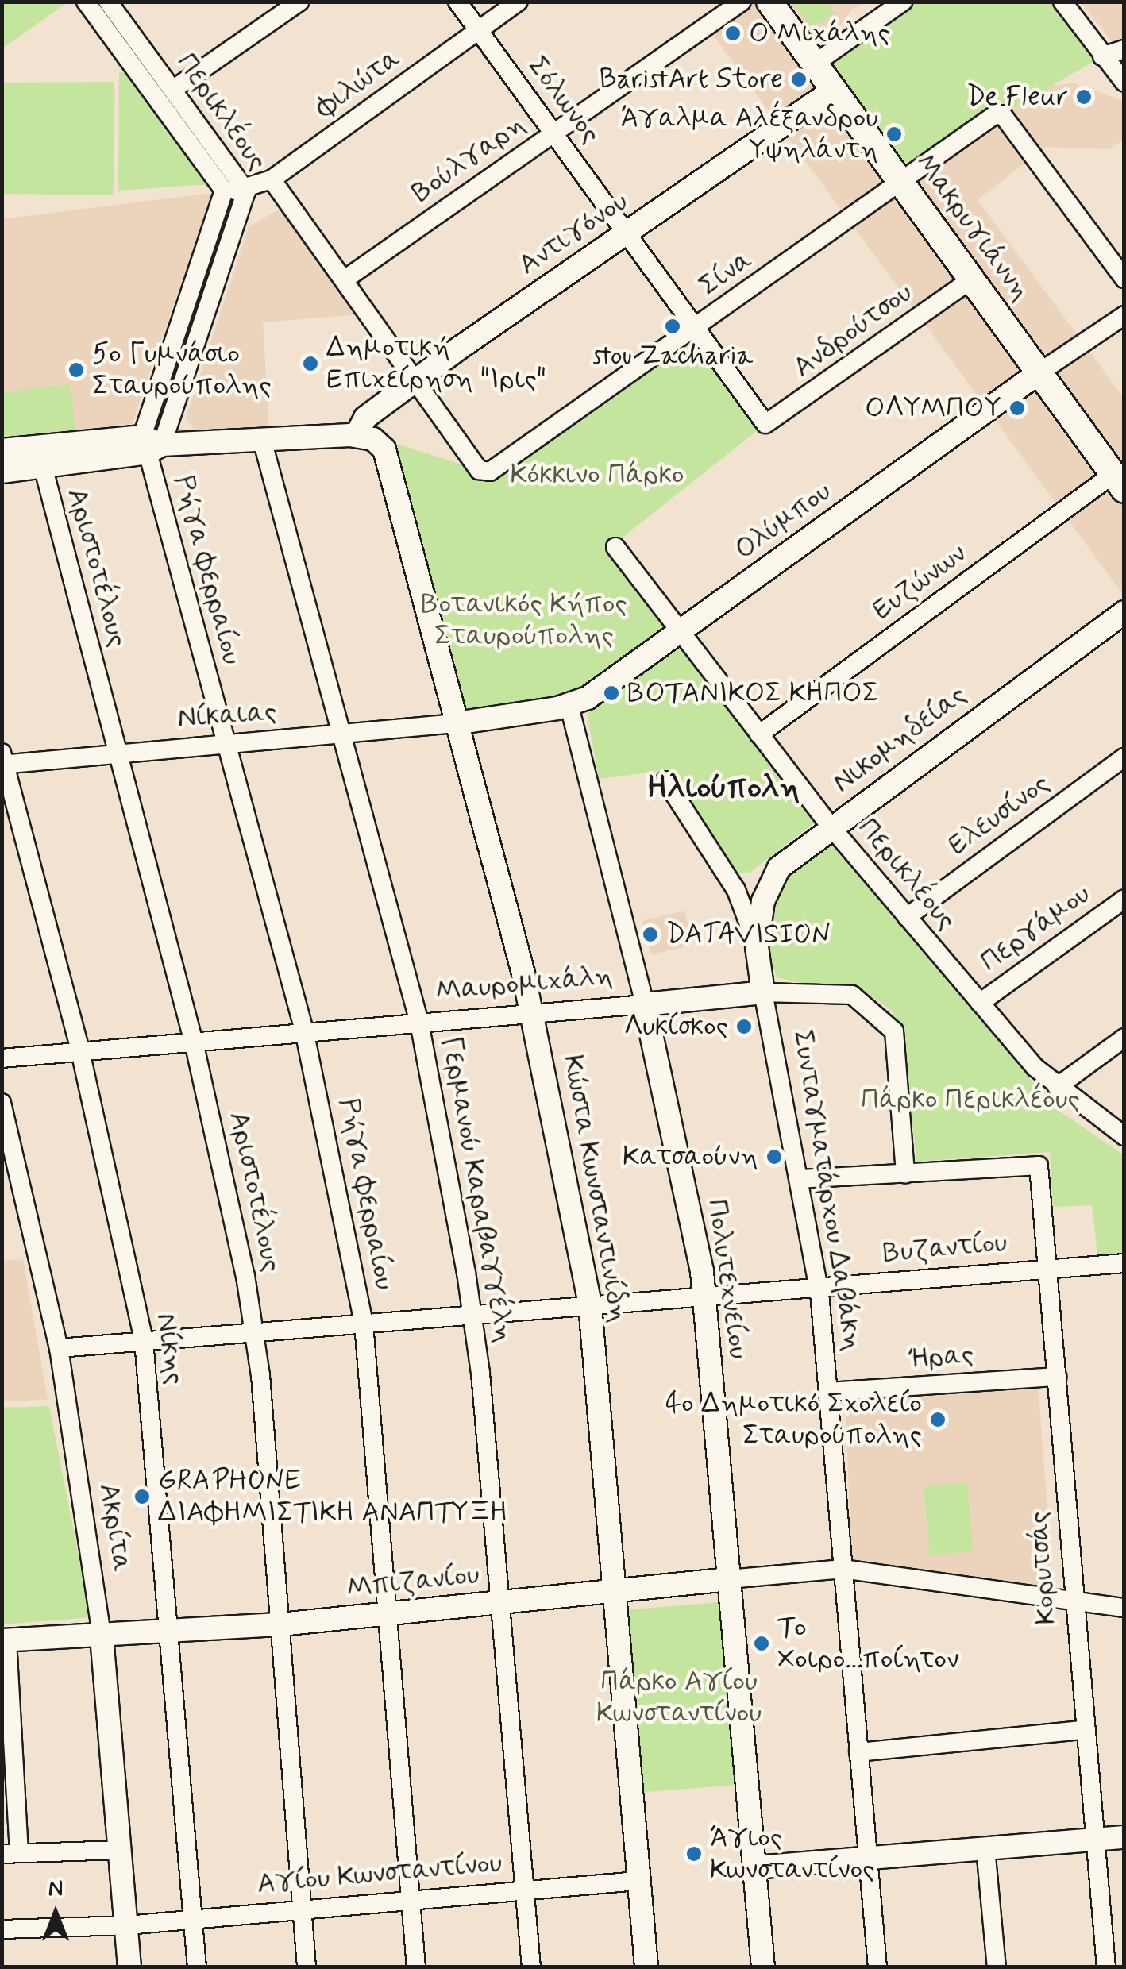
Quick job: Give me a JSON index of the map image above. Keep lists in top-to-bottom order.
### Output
{
  "streets": {
    "main road": ["Μακρυγιάννη"],
    "street": [
      "Φιλώτα",
      "Σόλωνος",
      "Περικλέους",
      "Βούλγαρη",
      "Αντιγόνου",
      "Σίνα",
      "Ανδρούτσου",
      "Ολύμπου",
      "Αριστοτέλους",
      "Ρήγα Φερραίου",
      "Ευζώνων",
      "Νίκαιας",
      "Νικομηδείας",
      "Ελευσίνος",
      "Περγάμου",
      "Μαυρομιχάλη",
      "Κώστα Κωνσταντινίδη",
      "Γερμανού Καραβαγγέλη",
      "Συνταγματάρχου Δαβάκη",
      "Βυζαντίου",
      "Πολυτεχνείου",
      "Νίκης",
      "Ήρας",
      "Ακρίτα",
      "Κορυτσάς",
      "Μπιζανίου",
      "Αγίου Κωνσταντίνου"
    ]
  },
  "crossings": [
    ["Φιλώτα", "Σόλωνος"],
    ["Φιλώτα", "Περικλέους"],
    ["Σόλωνος", "Βούλγαρη"],
    ["Σόλωνος", "Αντιγόνου"],
    ["Σόλωνος", "Σίνα"],
    ["Σόλωνος", "Ανδρούτσου"],
    ["Περικλέους", "Βούλγαρη"],
    ["Περικλέους", "Αντιγόνου"],
    ["Περικλέους", "Σίνα"],
    ["Περικλέους", "Ολύμπου"],
    ["Περικλέους", "Ρήγα Φερραίου"],
    ["Περικλέους", "Ευζώνων"],
    ["Περικλέους", "Νικομηδείας"],
    ["Περικλέους", "Ελευσίνος"],
    ["Περικλέους", "Περγάμου"],
    ["Μακρυγιάννη", "Αντιγόνου"],
    ["Μακρυγιάννη", "Σίνα"],
    ["Μακρυγιάννη", "Ανδρούτσου"],
    ["Μακρυγιάννη", "Ολύμπου"],
    ["Μακρυγιάννη", "Ευζώνων"],
    ["Αντιγόνου", "Κώστα Κωνσταντινίδη"],
    ["Ολύμπου", "Νίκαιας"],
    ["Ολύμπου", "Κώστα Κωνσταντινίδη"],
    ["Ολύμπου", "Πολυτεχνείου"],
    ["Αριστοτέλους", "Νίκαιας"],
    ["Αριστοτέλους", "Μαυρομιχάλη"],
    ["Αριστοτέλους", "Βυζαντίου"],
    ["Αριστοτέλους", "Μπιζανίου"],
    ["Αριστοτέλους", "Αγίου Κωνσταντίνου"],
    ["Ρήγα Φερραίου", "Νίκαιας"],
    ["Ρήγα Φερραίου", "Μαυρομιχάλη"],
    ["Ρήγα Φερραίου", "Βυζαντίου"],
    ["Ρήγα Φερραίου", "Μπιζανίου"],
    ["Ρήγα Φερραίου", "Αγίου Κωνσταντίνου"],
    ["Νίκαιας", "Κώστα Κωνσταντινίδη"],
    ["Νίκαιας", "Γερμανού Καραβαγγέλη"],
    ["Νίκαιας", "Νίκης"],
    ["Νικομηδείας", "Συνταγματάρχου Δαβάκη"],
    ["Μαυρομιχάλη", "Κώστα Κωνσταντινίδη"],
    ["Μαυρομιχάλη", "Γερμανού Καραβαγγέλη"],
    ["Μαυρομιχάλη", "Συνταγματάρχου Δαβάκη"],
    ["Μαυρομιχάλη", "Πολυτεχνείου"],
    ["Μαυρομιχάλη", "Νίκης"],
    ["Μαυρομιχάλη", "Κορυτσάς"],
    ["Κώστα Κωνσταντινίδη", "Βυζαντίου"],
    ["Κώστα Κωνσταντινίδη", "Μπιζανίου"],
    ["Κώστα Κωνσταντινίδη", "Αγίου Κωνσταντίνου"],
    ["Γερμανού Καραβαγγέλη", "Βυζαντίου"],
    ["Γερμανού Καραβαγγέλη", "Μπιζανίου"],
    ["Γερμανού Καραβαγγέλη", "Αγίου Κωνσταντίνου"],
    ["Συνταγματάρχου Δαβάκη", "Βυζαντίου"],
    ["Συνταγματάρχου Δαβάκη", "Ήρας"],
    ["Βυζαντίου", "Πολυτεχνείου"],
    ["Βυζαντίου", "Νίκης"],
    ["Βυζαντίου", "Ακρίτα"],
    ["Βυζαντίου", "Κορυτσάς"],
    ["Πολυτεχνείου", "Μπιζανίου"],
    ["Νίκης", "Μπιζανίου"],
    ["Νίκης", "Αγίου Κωνσταντίνου"],
    ["Ήρας", "Κορυτσάς"],
    ["Ακρίτα", "Μπιζανίου"],
    ["Ακρίτα", "Αγίου Κωνσταντίνου"]
  ],
  "districts": ["Ηλιούπολη"],
  "parks": [
    "Κόκκινο Πάρκο",
    "Βοτανικός Κήπος Σταυρούπολης",
    "Πάρκο Περικλέους",
    "Πάρκο Αγίου Κωνσταντίνου"
  ],
  "places": [
    "Ο Μιχάλης",
    "BaristArt Store",
    "De Fleur",
    "Άγαλμα Αλέξανδρου Υψηλάντη",
    "stou Zacharia",
    "Δημοτική Επιχείρηση \"Ιρις\"",
    "5ο Γυμνάσιο Σταυρούπολης",
    "ΟΛΥΜΠΟΥ",
    "ΒΟΤΑΝΙΚΟΣ ΚΗΠΟΣ",
    "DATAVISION",
    "Λυκίσκος",
    "Κατσαούνη",
    "4ο Δημοτικό Σχολείο Σταυρούπολης",
    "GRAPHONE ΔΙΑΦΗΜΙΣΤΙΚΗ ΑΝΑΠΤΥΞΗ",
    "Το Χοιρο...ποίητον",
    "Άγιος Κωνσταντίνος"
  ],
  "north": "top"
}
